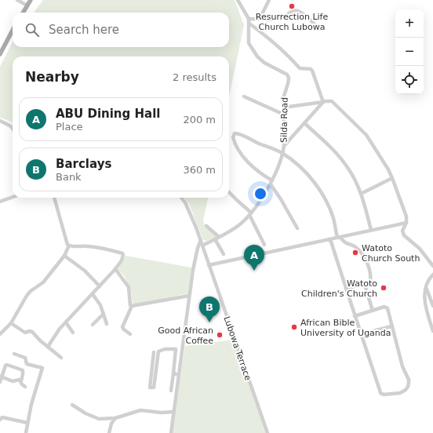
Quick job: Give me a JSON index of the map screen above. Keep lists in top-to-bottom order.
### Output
{
  "streets": {
    "street": ["Silda Road", "Lubowa Terrace"]
  },
  "crossings": [
    ["Silda Road", "Lubowa Terrace"]
  ],
  "places": [
    "Resurrection Life Church Lubowa",
    "Watoto Church South",
    "Watoto Children's Church",
    "African Bible University of Uganda",
    "Good African Coffee"
  ],
  "page": {
    "map_buttons": ["+", "−"],
    "search": "Search here",
    "heading": ["Nearby", "2 results"],
    "list": [
      {
        "mark": "A",
        "name": "ABU Dining Hall",
        "note": "Place",
        "value": "200 m"
      },
      {
        "mark": "B",
        "name": "Barclays",
        "note": "Bank",
        "value": "360 m"
      }
    ],
    "pins": ["A", "B"]
  }
}
